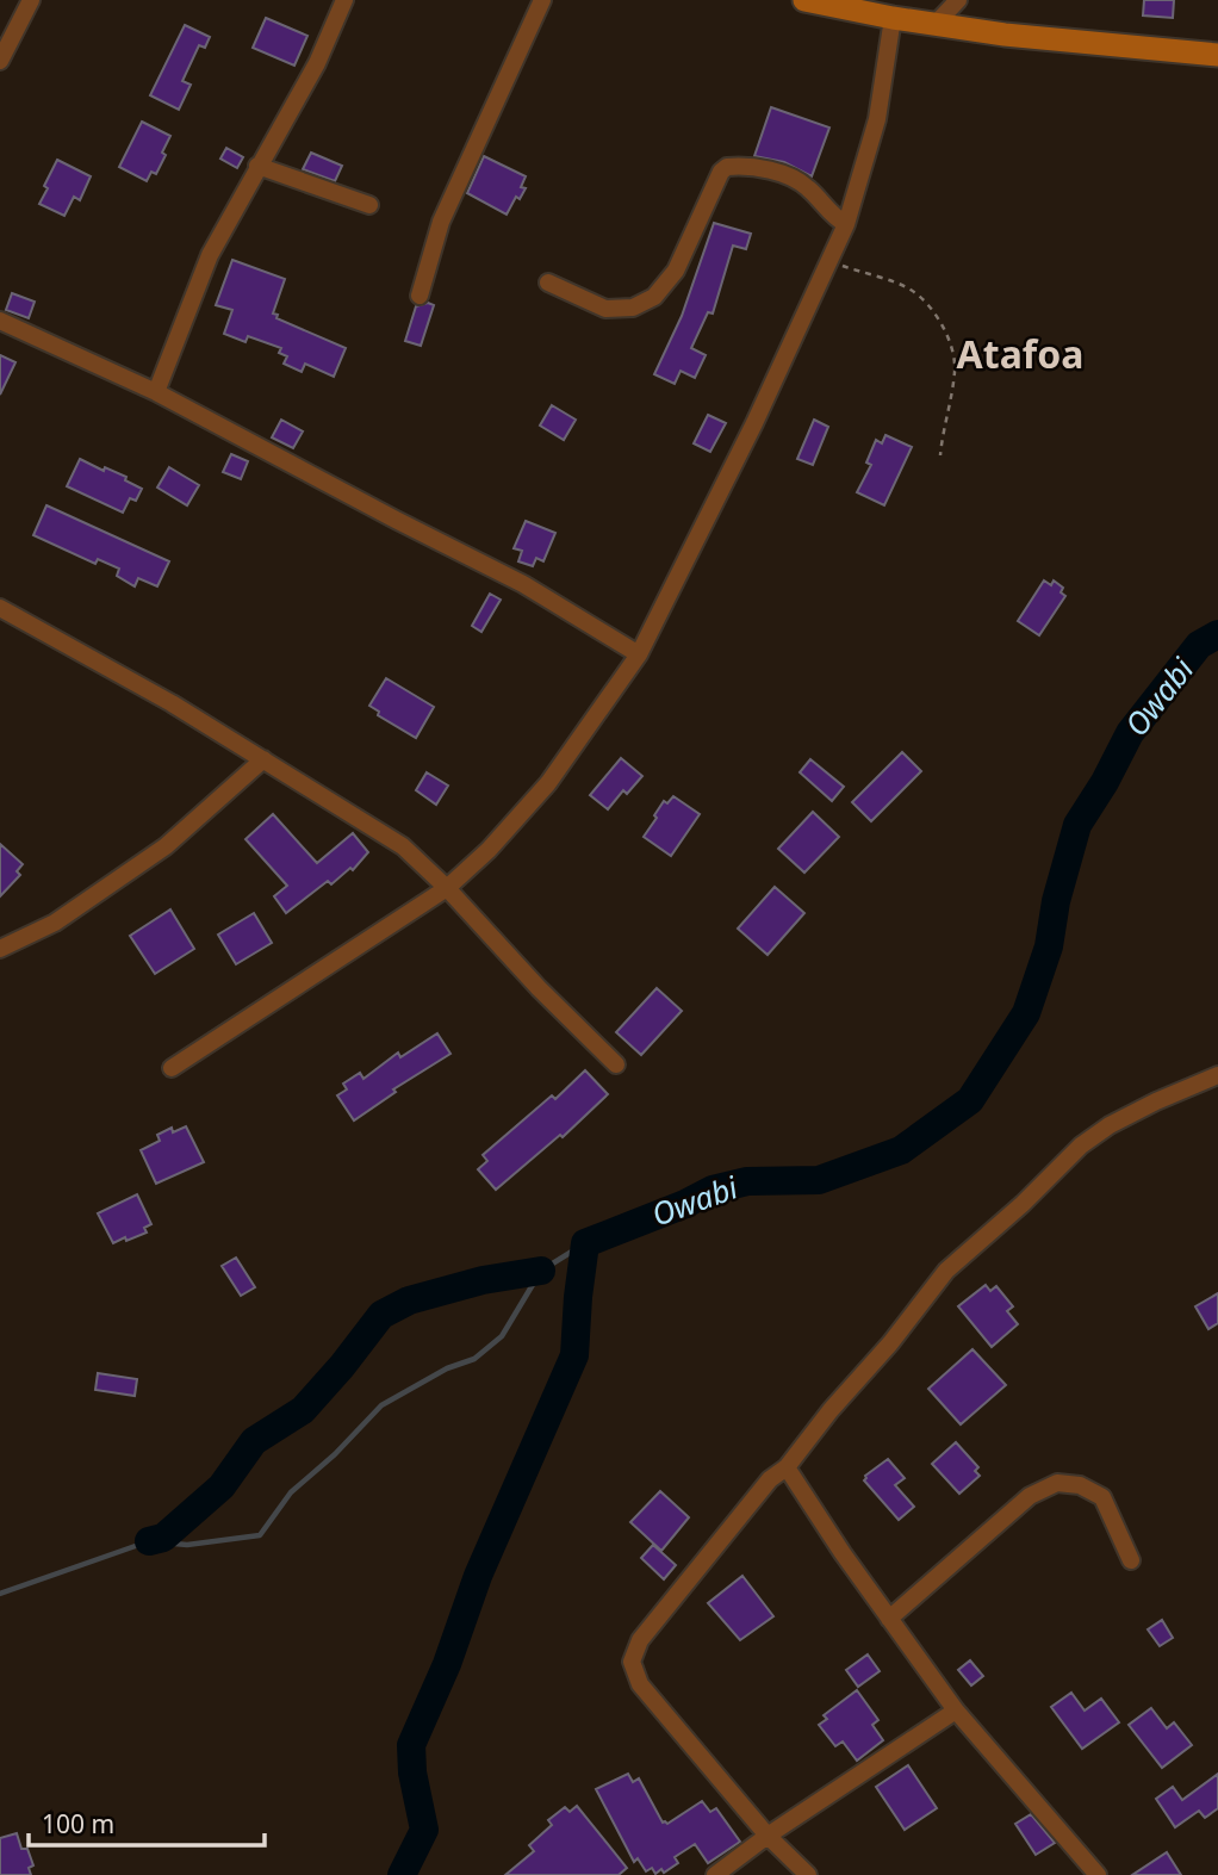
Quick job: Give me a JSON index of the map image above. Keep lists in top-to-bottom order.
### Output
{
  "districts": ["Atafoa"],
  "water": ["Owabi"],
  "scale_bar": "100 m"
}
